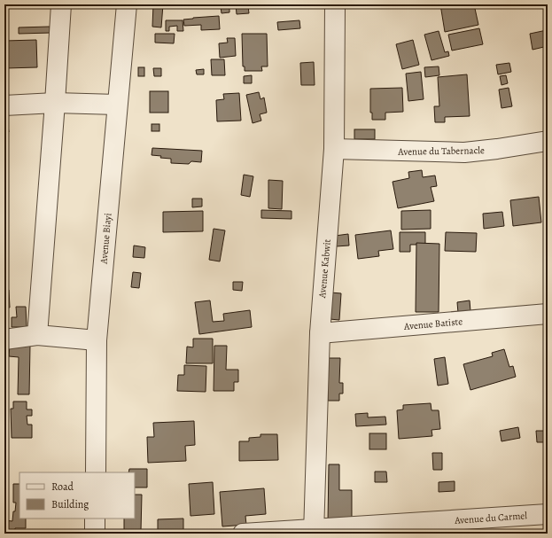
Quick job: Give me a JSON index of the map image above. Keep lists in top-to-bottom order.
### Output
{
  "streets": {
    "street": [
      "Avenue du Tabernacle",
      "Avenue Biayi",
      "Avenue Kabwit",
      "Avenue Batiste",
      "Avenue du Carmel"
    ]
  },
  "crossings": [
    ["Avenue du Tabernacle", "Avenue Kabwit"],
    ["Avenue Kabwit", "Avenue Batiste"],
    ["Avenue Kabwit", "Avenue du Carmel"]
  ],
  "legend": ["Road", "Building"]
}
